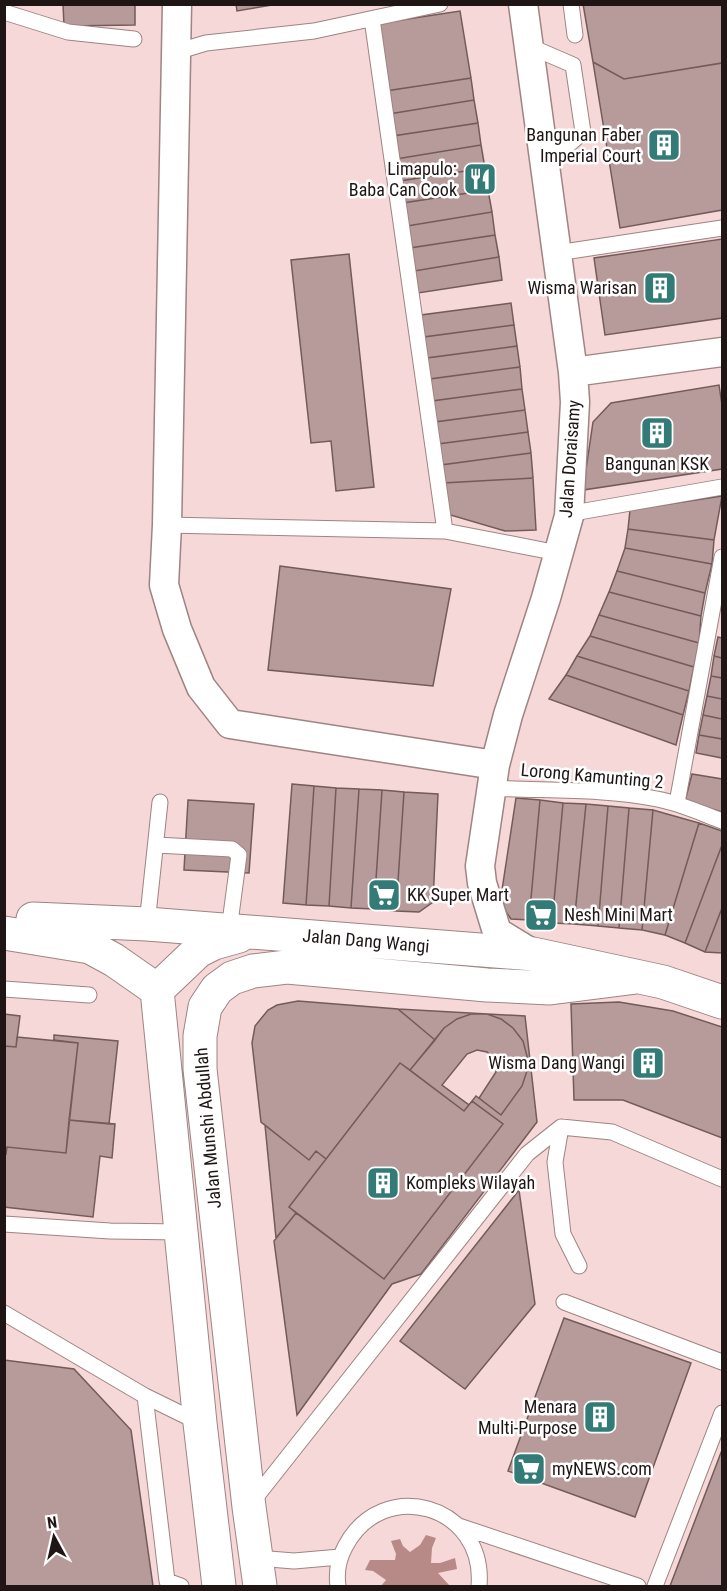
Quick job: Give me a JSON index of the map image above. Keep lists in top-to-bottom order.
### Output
{
  "streets": {
    "street": ["Jalan Doraisamy", "Jalan Dang Wangi", "Jalan Munshi Abdullah"],
    "lane": ["Lorong Kamunting 2"]
  },
  "crossings": [
    ["Jalan Doraisamy", "Lorong Kamunting 2"],
    ["Jalan Doraisamy", "Jalan Dang Wangi"],
    ["Jalan Dang Wangi", "Jalan Munshi Abdullah"]
  ],
  "places": {
    "building": [
      "Bangunan Faber Imperial Court",
      "Wisma Warisan",
      "Bangunan KSK",
      "Wisma Dang Wangi",
      "Kompleks Wilayah",
      "Menara Multi-Purpose"
    ],
    "restaurant": ["Limapulo: Baba Can Cook"],
    "supermarket": ["KK Super Mart", "Nesh Mini Mart", "myNEWS.com"]
  },
  "north": "top"
}
